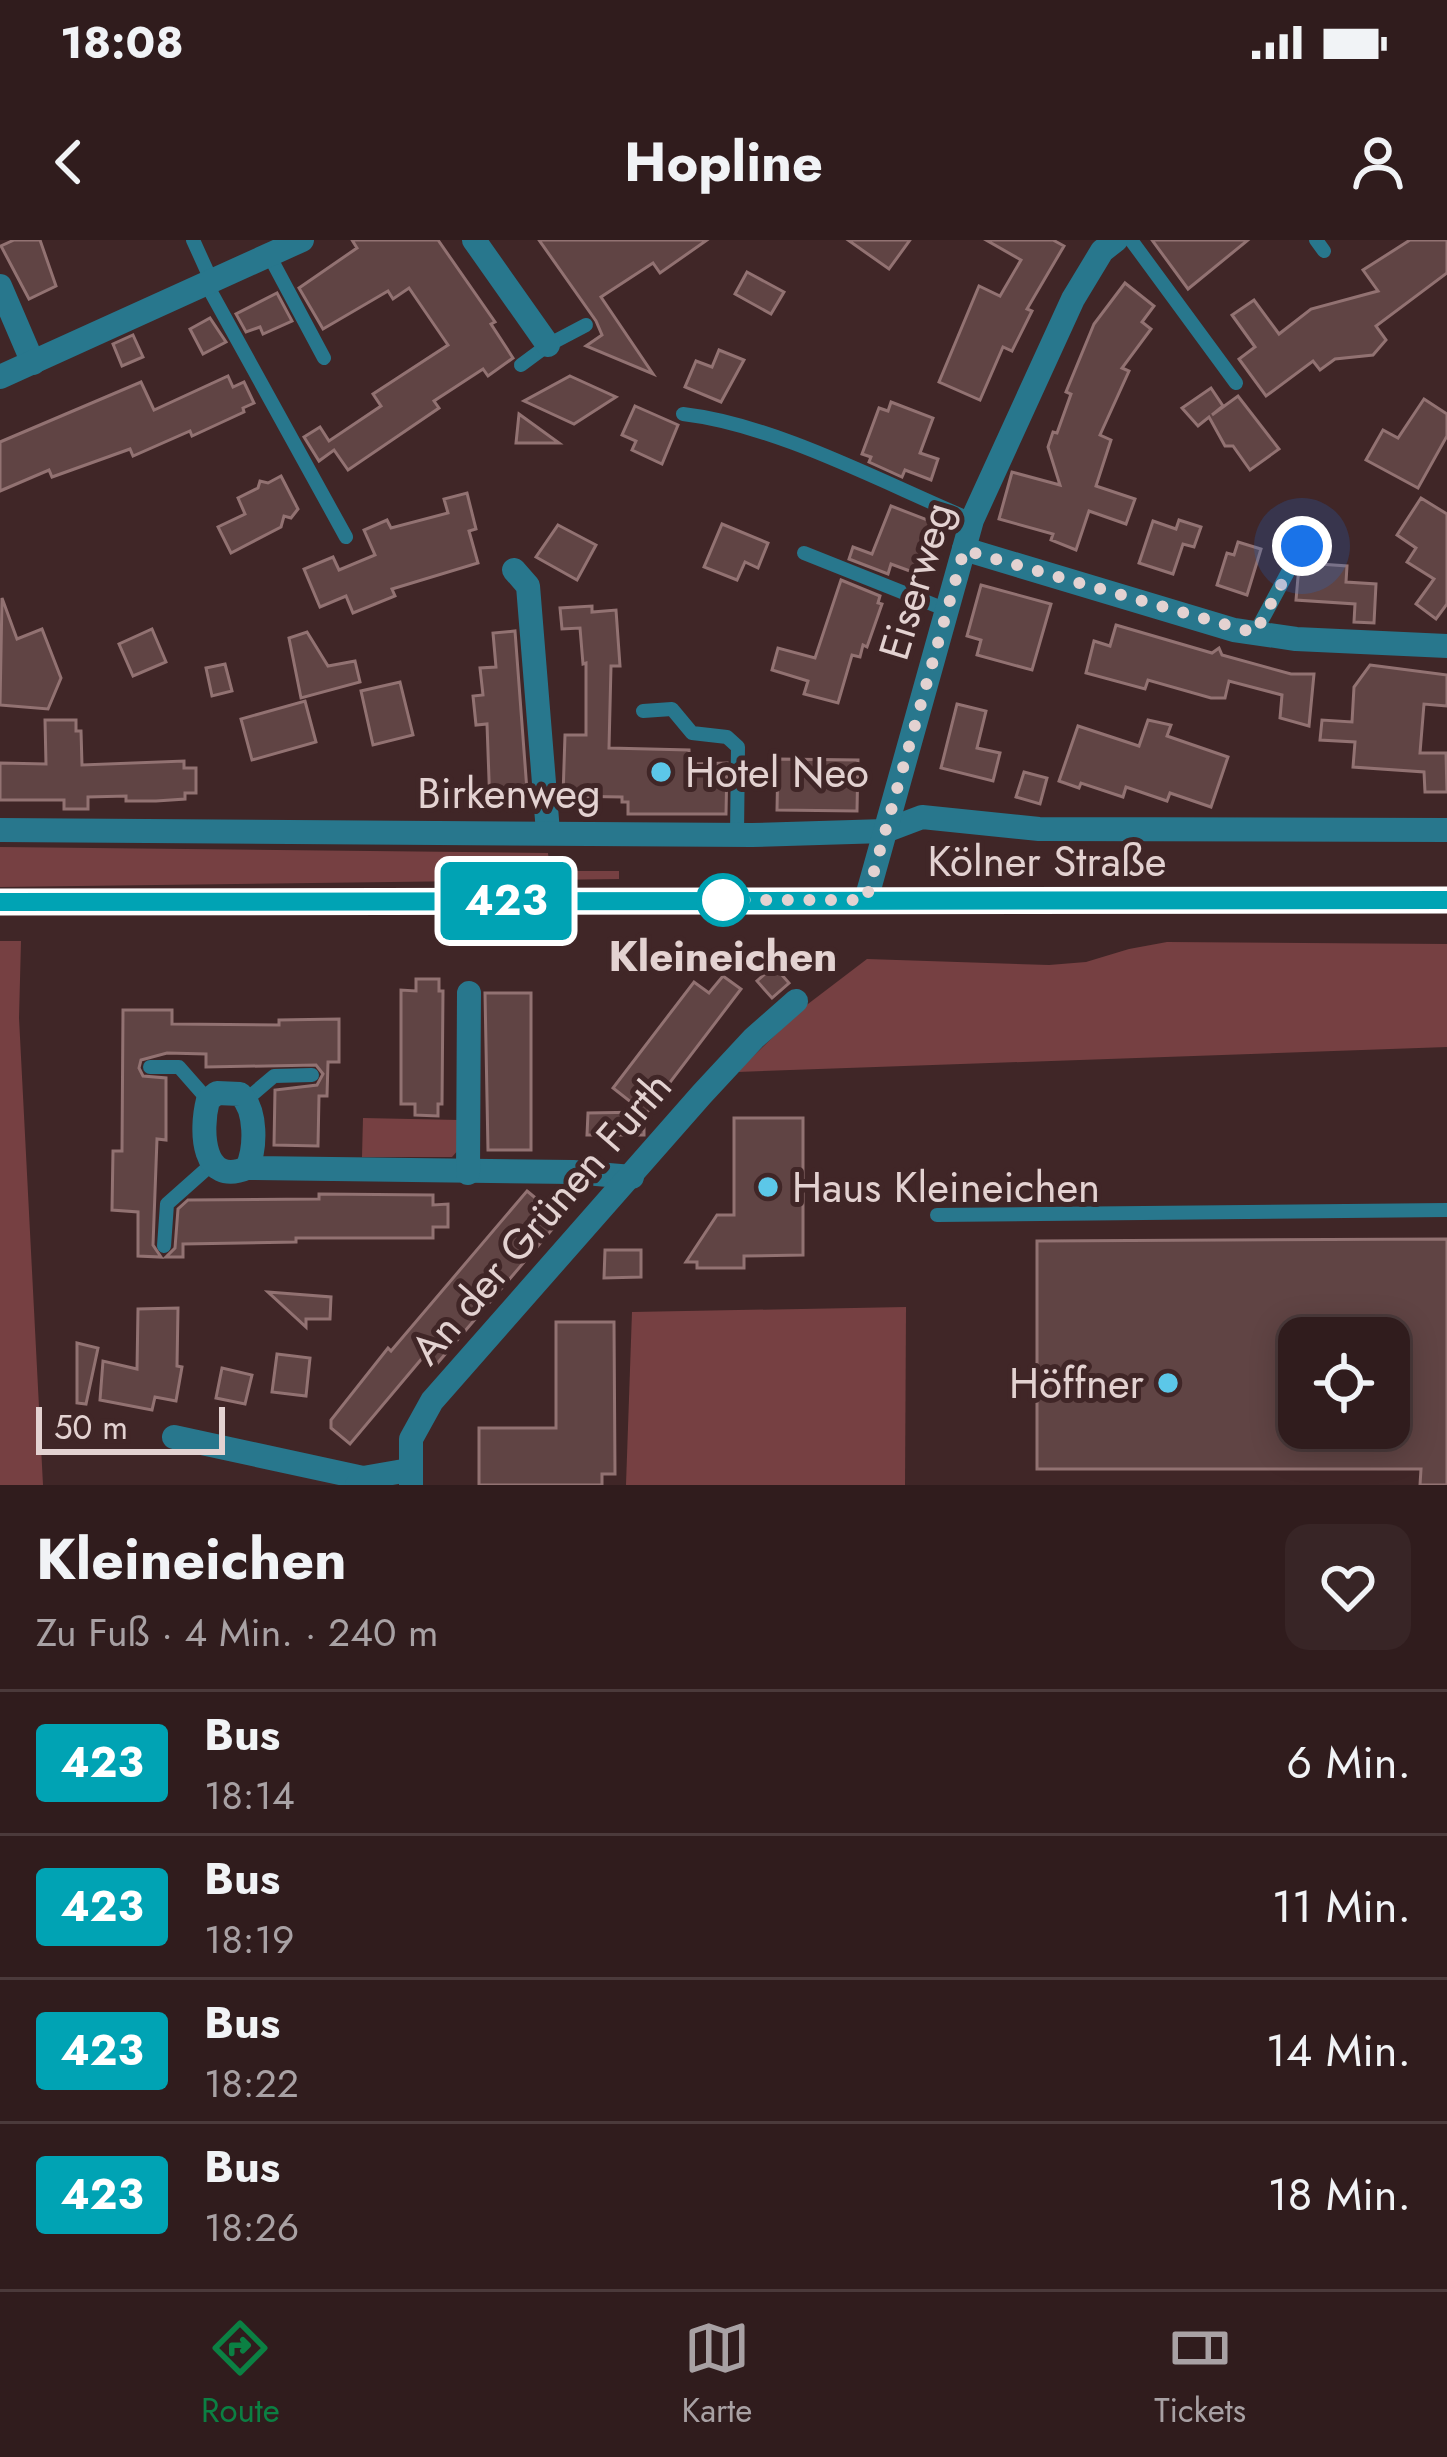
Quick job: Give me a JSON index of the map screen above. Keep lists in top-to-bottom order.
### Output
{
  "streets": {
    "main road": ["Kölner Straße"],
    "street": ["Eiserweg", "Birkenweg", "An der Grünen Furth"]
  },
  "crossings": [
    ["Eiserweg", "Birkenweg"],
    ["Eiserweg", "Kölner Straße"]
  ],
  "places": [
    "Hotel Neo",
    "Kleineichen",
    "Haus Kleineichen",
    "Höffner"
  ],
  "lines": ["bus line 423"],
  "scale_bar": "50 m",
  "page": {
    "status": "18:08",
    "header": "Hopline",
    "on_map": "423",
    "scale": "50 m",
    "heading": ["Kleineichen", "Zu Fuß · 4 Min. · 240 m"],
    "list": [
      {
        "mark": "423",
        "name": "Bus",
        "note": "18:14",
        "value": "6 Min."
      },
      {
        "mark": "423",
        "name": "Bus",
        "note": "18:19",
        "value": "11 Min."
      },
      {
        "mark": "423",
        "name": "Bus",
        "note": "18:22",
        "value": "14 Min."
      },
      {
        "mark": "423",
        "name": "Bus",
        "note": "18:26",
        "value": "18 Min."
      }
    ],
    "tabs": ["Route", "Karte", "Tickets"]
  }
}
